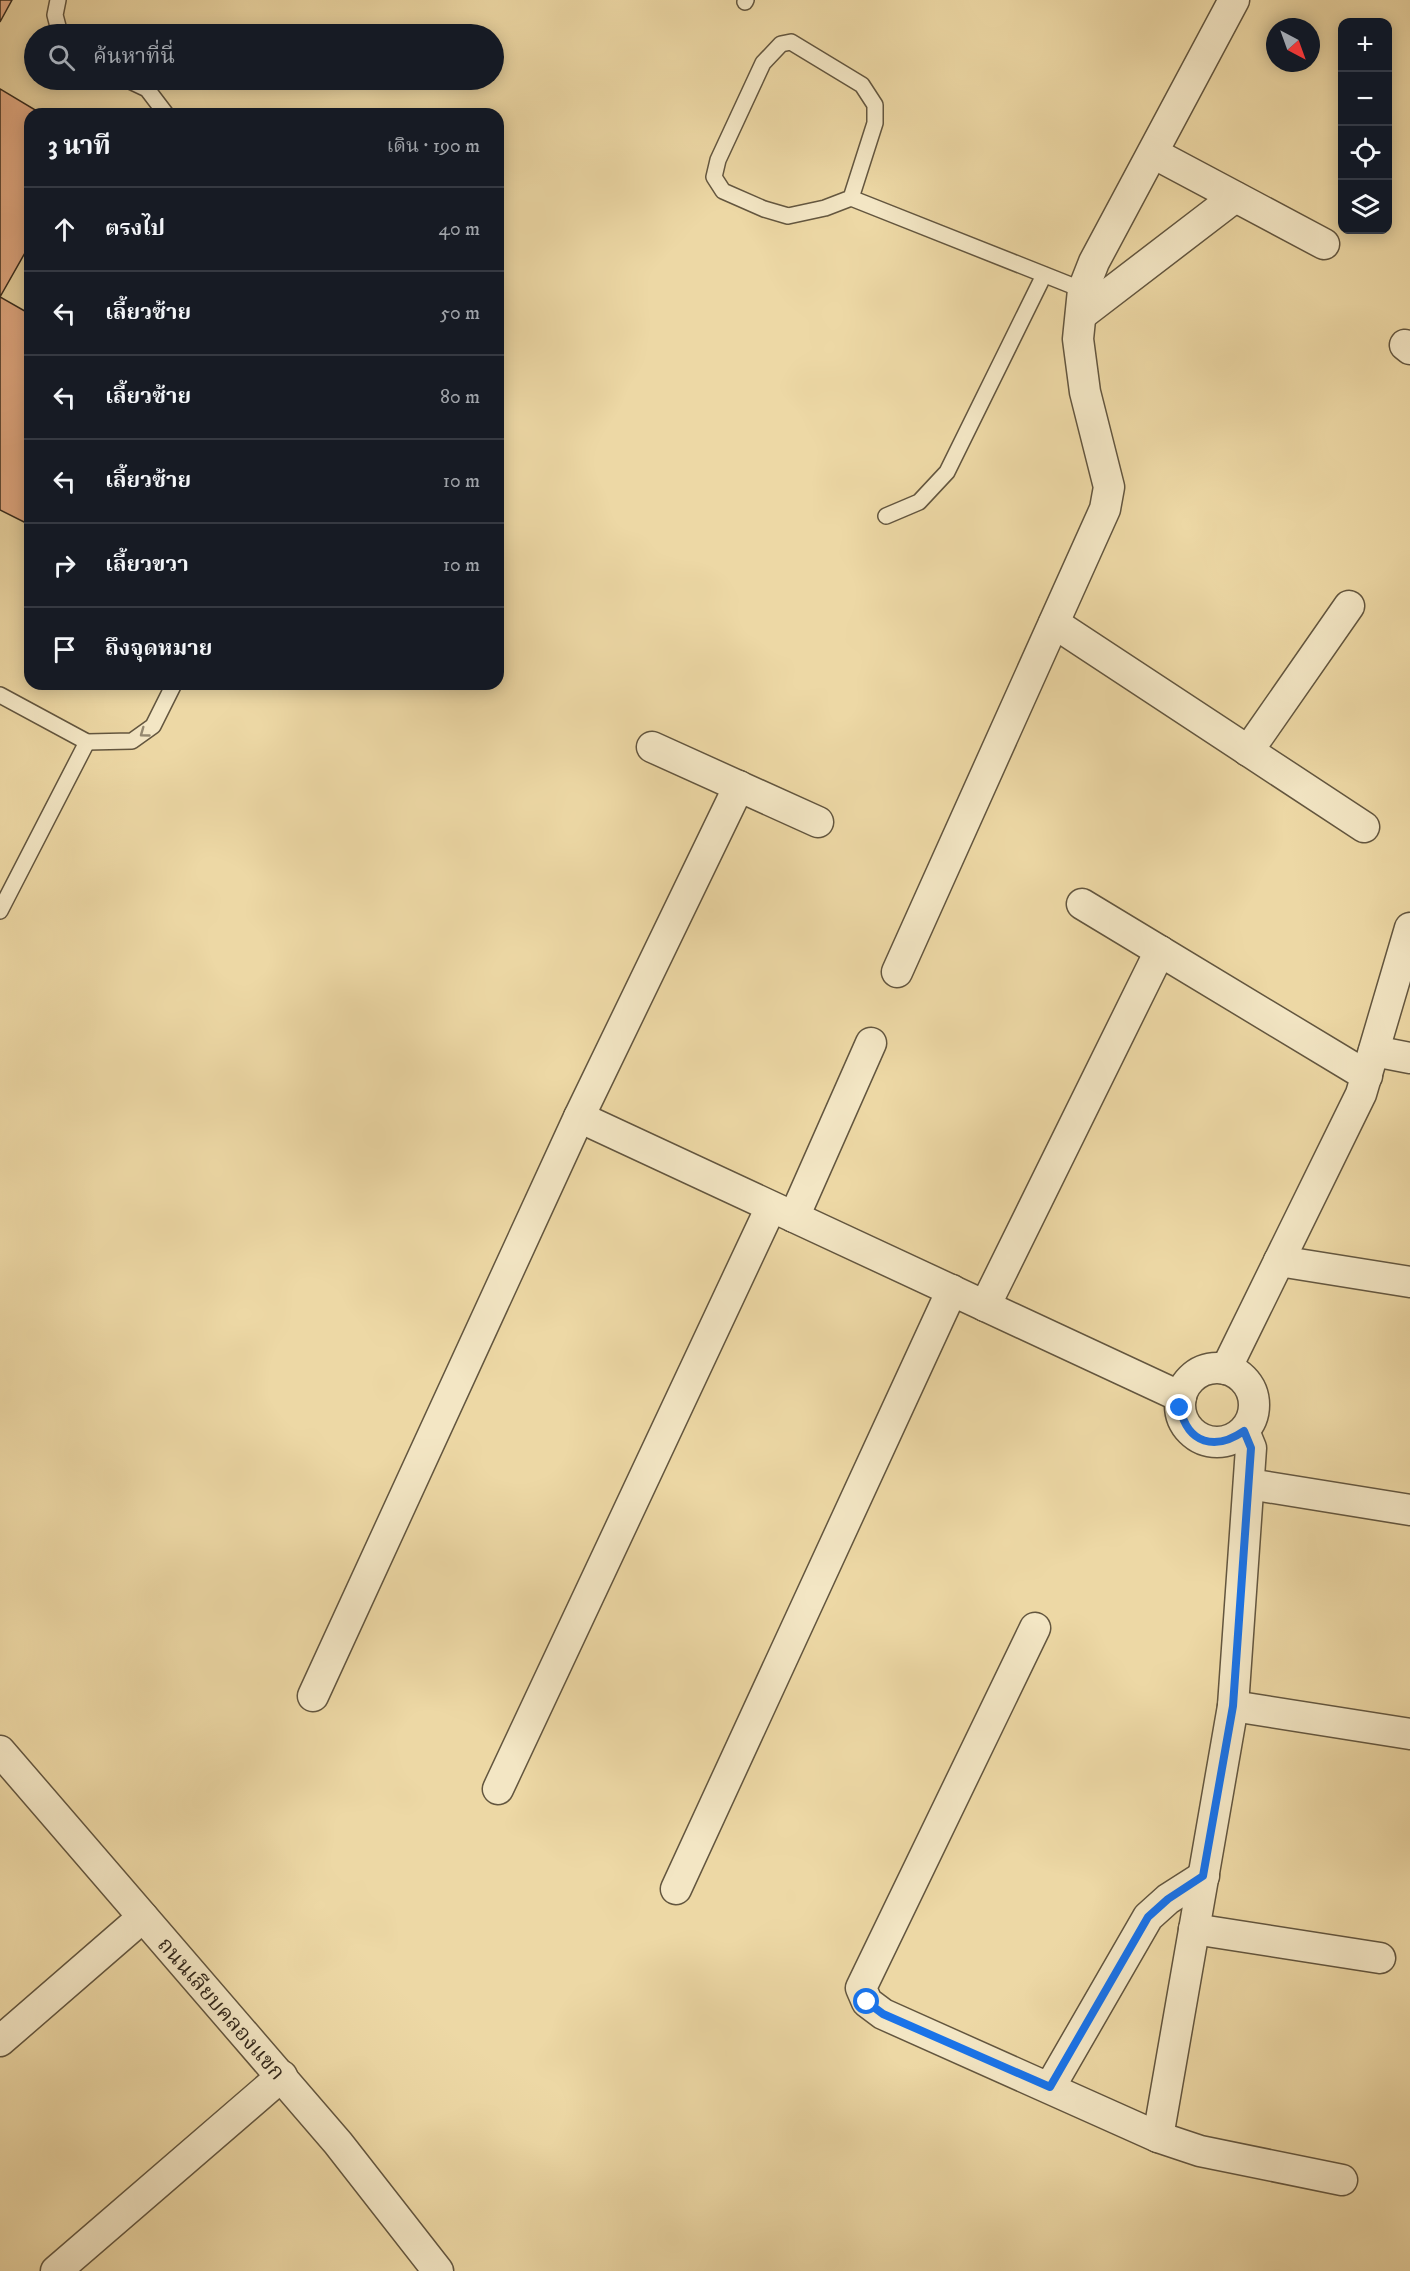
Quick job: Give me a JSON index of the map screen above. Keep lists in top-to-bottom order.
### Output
{
  "streets": {
    "street": ["ถนนเลียบคลองแขก"]
  },
  "north": "bottom right",
  "page": {
    "map_buttons": ["+", "−"],
    "search": "ค้นหาที่นี่",
    "heading": ["3 นาที", "เดิน · 190 m"],
    "list": [
      ["ตรงไป", "40 m"],
      ["เลี้ยวซ้าย", "50 m"],
      ["เลี้ยวซ้าย", "80 m"],
      ["เลี้ยวซ้าย", "10 m"],
      ["เลี้ยวขวา", "10 m"],
      "ถึงจุดหมาย"
    ]
  }
}
